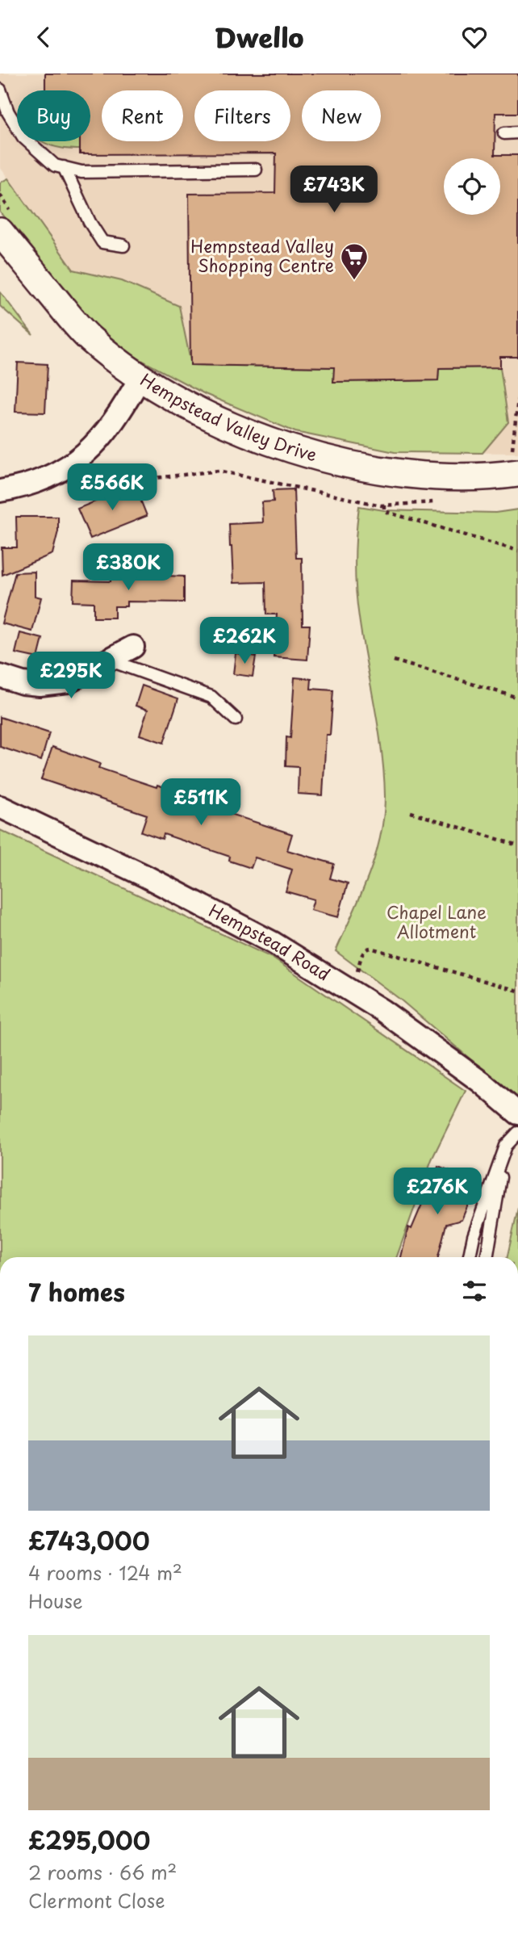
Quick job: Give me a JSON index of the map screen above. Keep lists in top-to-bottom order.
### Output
{
  "streets": {
    "street": ["Hempstead Valley Drive", "Hempstead Road"]
  },
  "parks": ["Chapel Lane Allotment"],
  "places": {
    "supermarket": ["Hempstead Valley Shopping Centre"]
  },
  "page": {
    "header": "Dwello",
    "chip": [
      "Buy",
      "Rent",
      "Filters",
      "New"
    ],
    "price": [
      "£743K",
      "£566K",
      "£380K",
      "£262K",
      "£295K",
      "£511K",
      "£276K"
    ],
    "heading": "7 homes",
    "list": [
      {
        "name": "£743,000",
        "note": "4 rooms · 124 m² · House"
      },
      {
        "name": "£295,000",
        "note": "2 rooms · 66 m² · Clermont Close"
      }
    ]
  }
}
